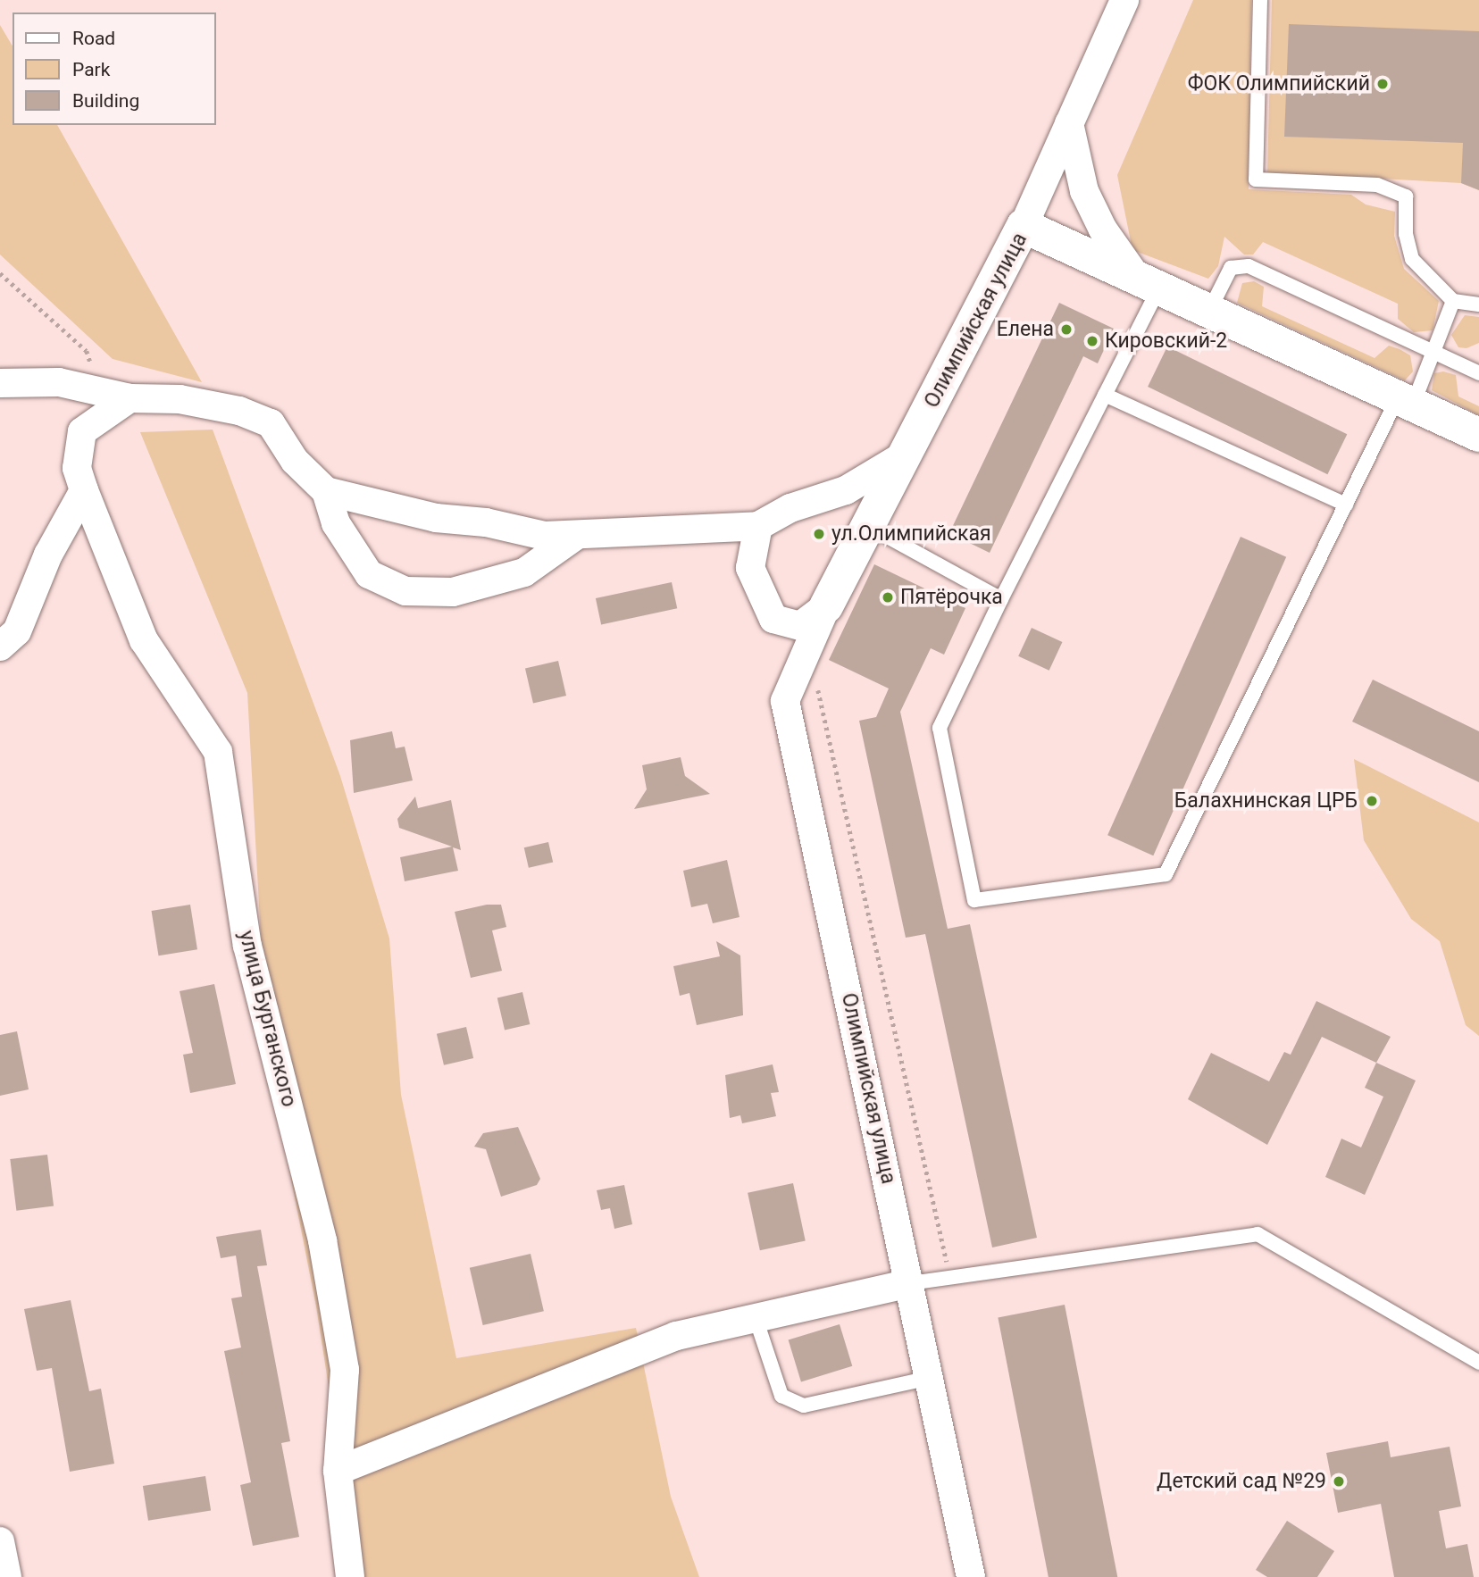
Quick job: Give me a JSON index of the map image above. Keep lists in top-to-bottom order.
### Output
{
  "streets": {
    "street": ["Олимпийская улица", "улица Бурганского"]
  },
  "places": [
    "ФОК Олимпийский",
    "Елена",
    "Кировский-2",
    "ул.Олимпийская",
    "Пятёрочка",
    "Балахнинская ЦРБ",
    "Детский сад №29"
  ],
  "legend": ["Road", "Park", "Building"]
}
